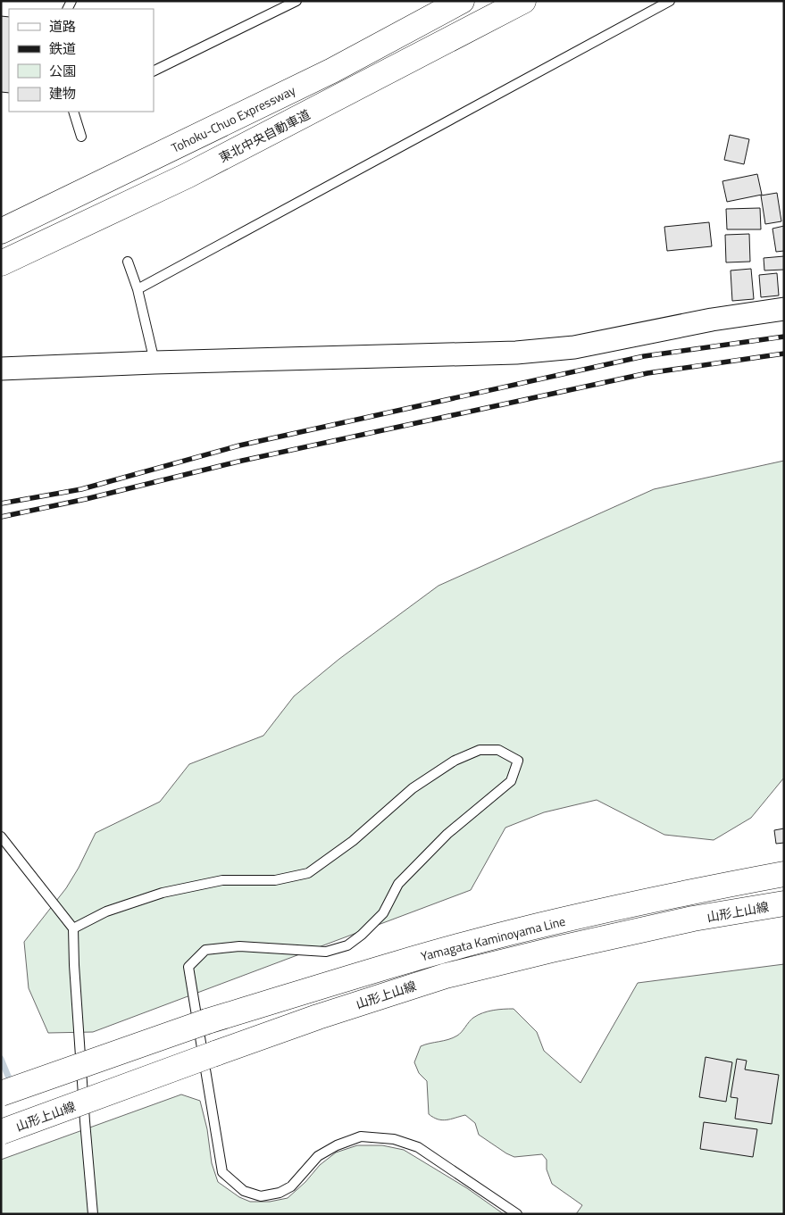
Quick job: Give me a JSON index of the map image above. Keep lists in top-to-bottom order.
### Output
{
  "streets": {
    "main road": [
      "Tohoku-Chuo Expressway",
      "東北中央自動車道",
      "山形上山線",
      "Yamagata Kaminoyama Line"
    ]
  },
  "legend": [
    "道路",
    "鉄道",
    "公園",
    "建物"
  ]
}
